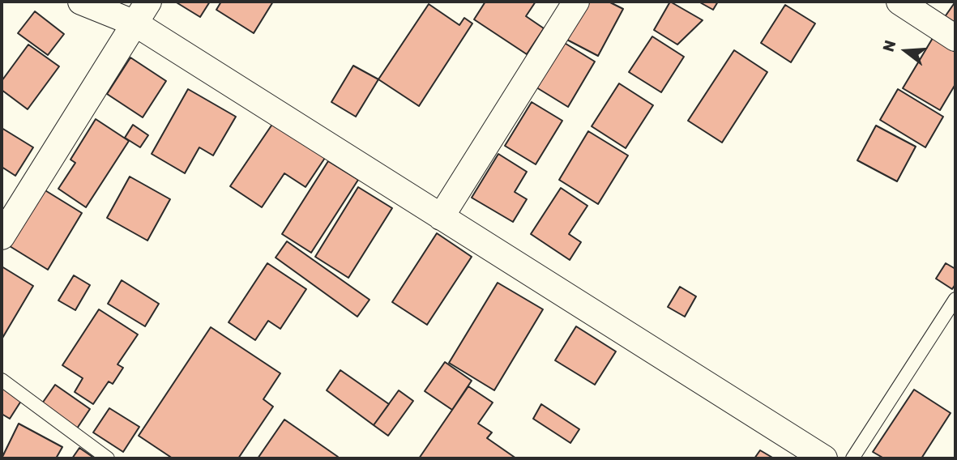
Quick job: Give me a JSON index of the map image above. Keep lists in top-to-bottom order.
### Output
{
  "north": "left"
}
